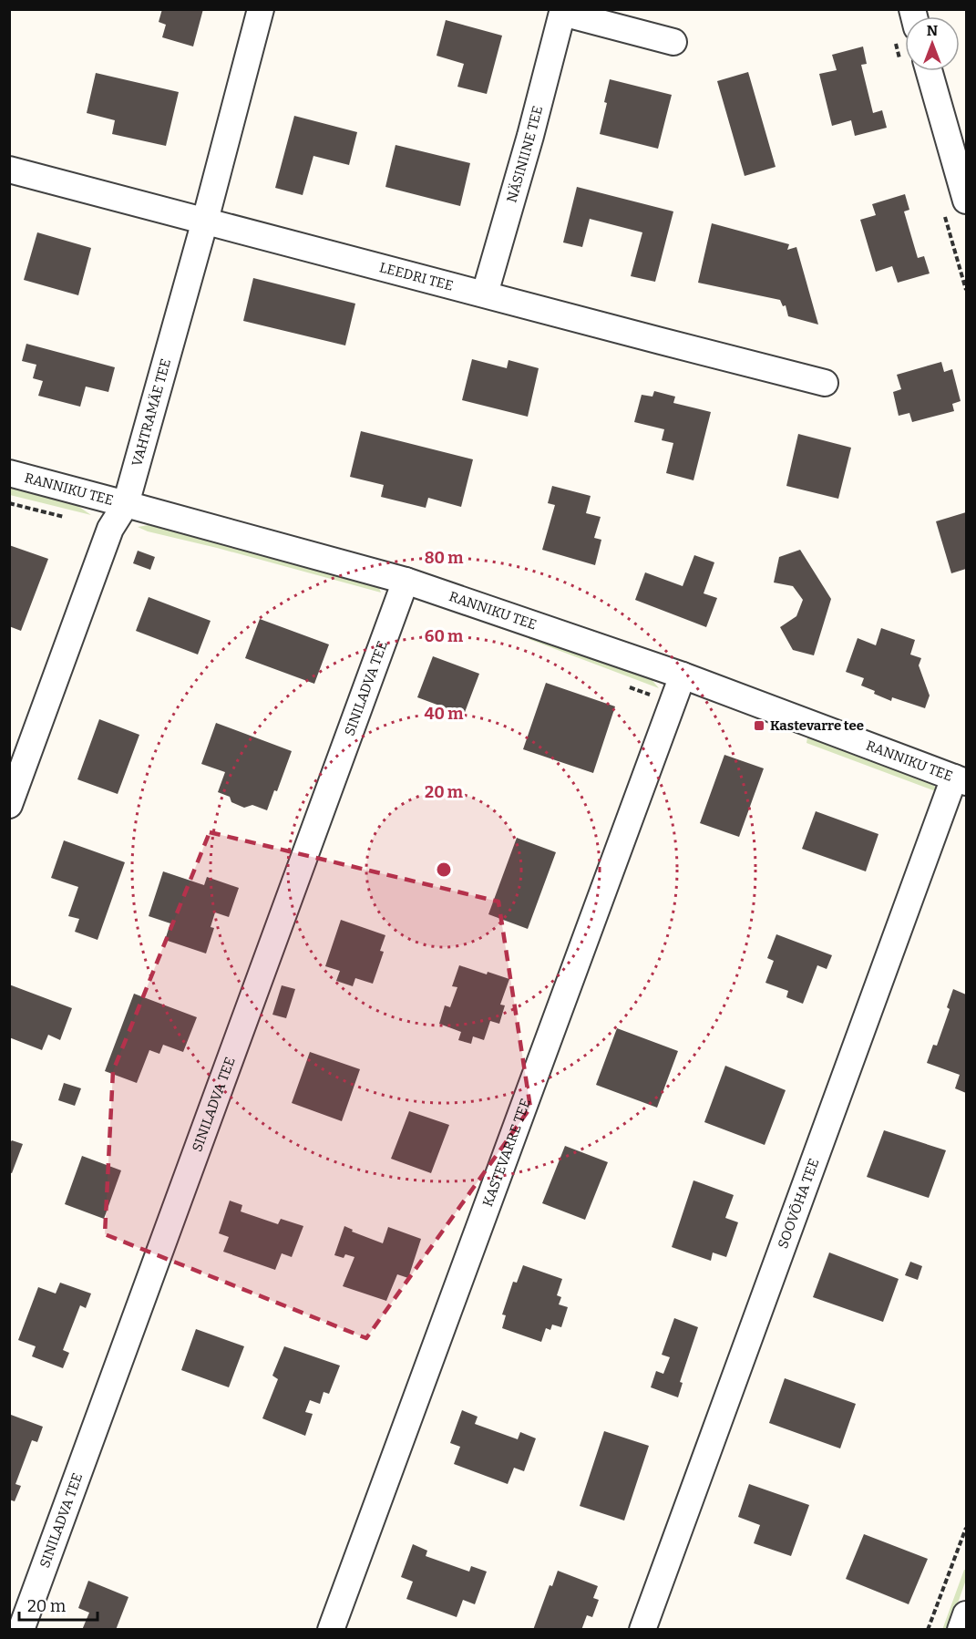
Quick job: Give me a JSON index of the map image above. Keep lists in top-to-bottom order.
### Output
{
  "streets": {
    "street": [
      "NÄSINIINE TEE",
      "LEEDRI TEE",
      "VAHTRAMÄE TEE",
      "RANNIKU TEE",
      "SINILADVA TEE",
      "KASTEVARRE TEE",
      "SOOVÕHA TEE"
    ]
  },
  "crossings": [
    ["NÄSINIINE TEE", "LEEDRI TEE"],
    ["LEEDRI TEE", "VAHTRAMÄE TEE"],
    ["VAHTRAMÄE TEE", "RANNIKU TEE"],
    ["RANNIKU TEE", "SINILADVA TEE"],
    ["RANNIKU TEE", "KASTEVARRE TEE"],
    ["RANNIKU TEE", "SOOVÕHA TEE"]
  ],
  "places": {
    "transit": ["Kastevarre tee"]
  },
  "scale_bar": "20 m",
  "north": "top",
  "rings": [
    "80 m",
    "60 m",
    "40 m",
    "20 m"
  ]
}
